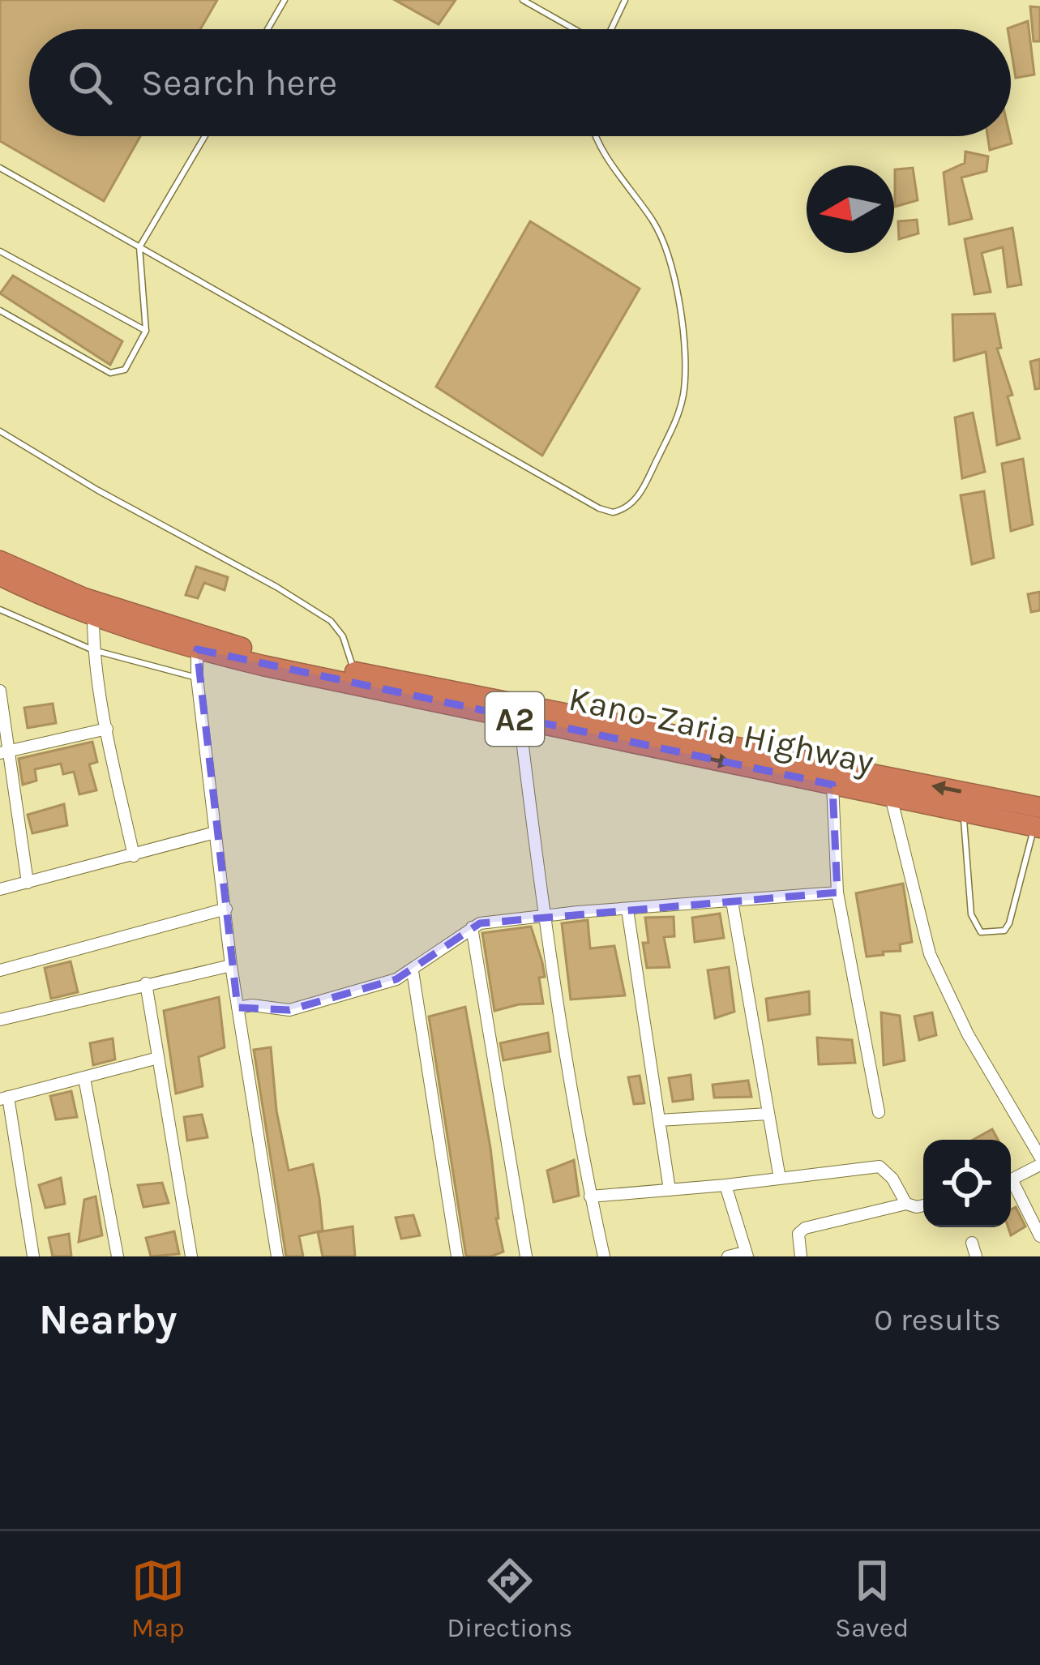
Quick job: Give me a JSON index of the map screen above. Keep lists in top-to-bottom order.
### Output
{
  "streets": {
    "highway": ["A2", "Kano-Zaria Highway"]
  },
  "north": "left",
  "page": {
    "search": "Search here",
    "heading": ["Nearby", "0 results"],
    "nav": ["Map", "Directions", "Saved"]
  }
}
